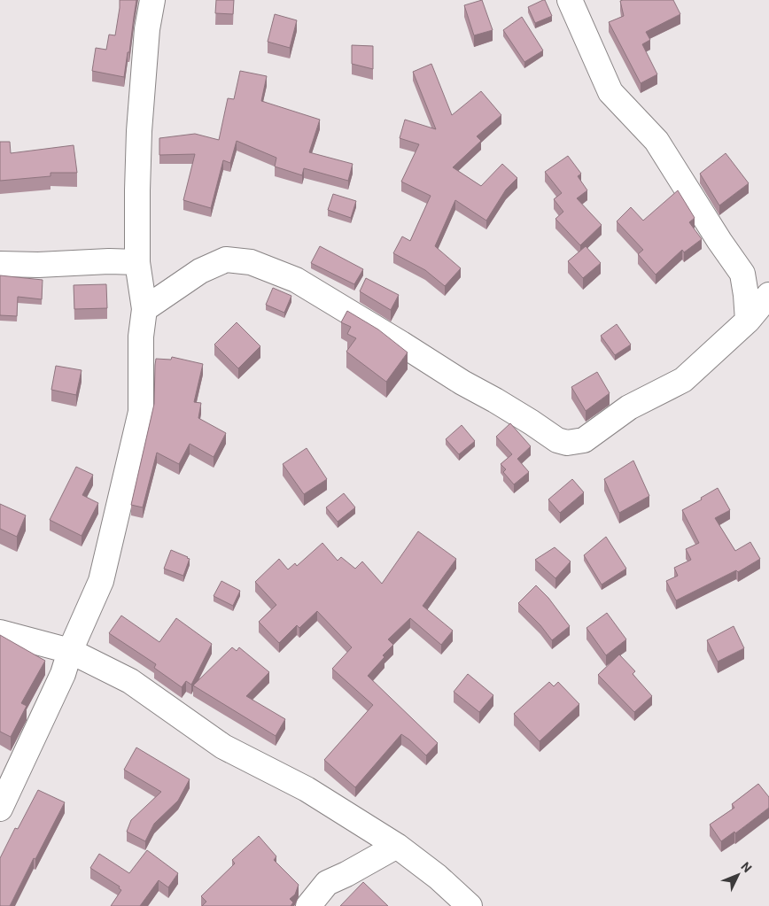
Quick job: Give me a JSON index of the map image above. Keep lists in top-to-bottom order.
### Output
{
  "north": "top right"
}
